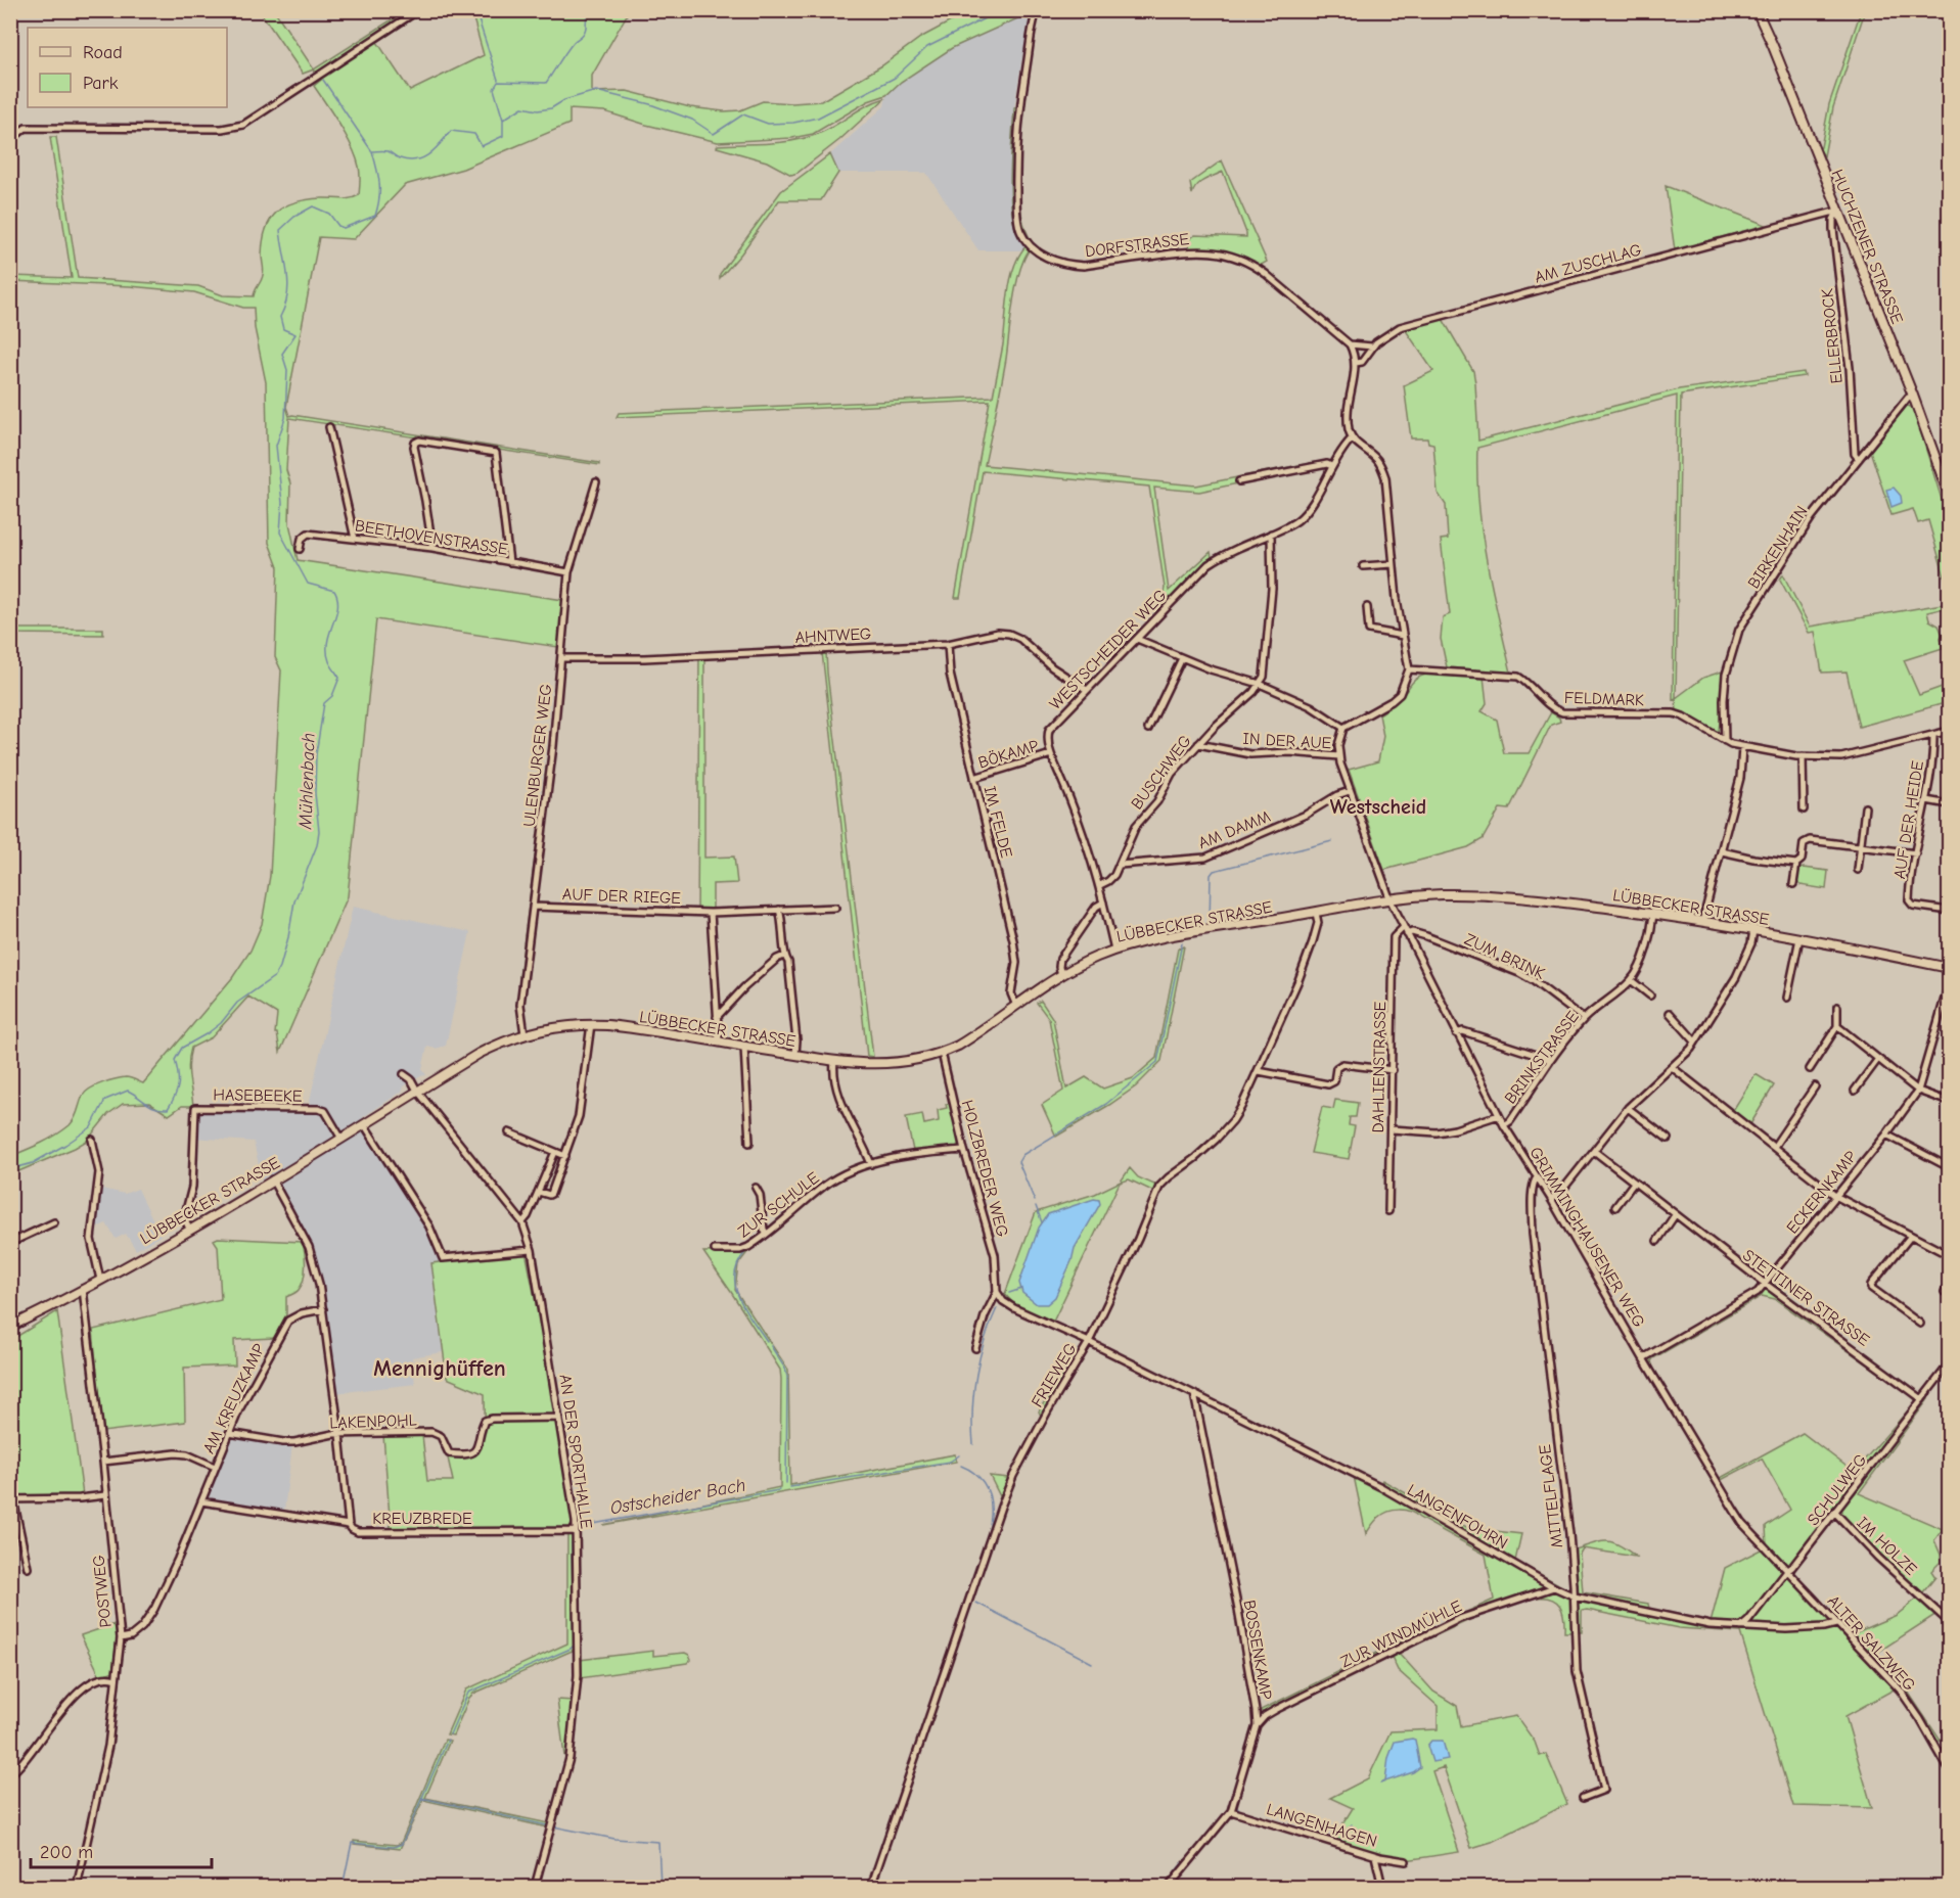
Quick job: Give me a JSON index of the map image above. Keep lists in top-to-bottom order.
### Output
{
  "streets": {
    "main road": ["HUCHZENER STRASSE", "LÜBBECKER STRASSE"],
    "street": [
      "DORFSTRASSE",
      "AM ZUSCHLAG",
      "ELLERBROCK",
      "BEETHOVENSTRASSE",
      "BIRKENHAIN",
      "AHNTWEG",
      "WESTSCHEIDER WEG",
      "FELDMARK",
      "IN DER AUE",
      "BÖKAMP",
      "ULENBURGER WEG",
      "BUSCHWEG",
      "AUF DER HEIDE",
      "IM FELDE",
      "AM DAMM",
      "AUF DER RIEGE",
      "ZUM BRINK",
      "BRINKSTRASSE",
      "DAHLIENSTRASSE",
      "HASEBEEKE",
      "HOLZBREDER WEG",
      "ECKERNKAMP",
      "ZUR SCHULE",
      "GRIMMINGHAUSENER WEG",
      "STETTINER STRASSE",
      "FRIEWEG",
      "AM KREUZKAMP",
      "LAKENPOHL",
      "AN DER SPORTHALLE",
      "SCHULWEG",
      "MITTELFLAGE",
      "LANGENFOHRN",
      "KREUZBREDE",
      "IM HOLZE",
      "POSTWEG",
      "ZUR WINDMÜHLE",
      "ALTER SALZWEG",
      "BOSSENKAMP",
      "LANGENHAGEN"
    ]
  },
  "crossings": [
    ["HUCHZENER STRASSE", "AM ZUSCHLAG"],
    ["HUCHZENER STRASSE", "ELLERBROCK"],
    ["HUCHZENER STRASSE", "BIRKENHAIN"],
    ["AM ZUSCHLAG", "ELLERBROCK"],
    ["ELLERBROCK", "BIRKENHAIN"],
    ["BEETHOVENSTRASSE", "ULENBURGER WEG"],
    ["BIRKENHAIN", "FELDMARK"],
    ["AHNTWEG", "WESTSCHEIDER WEG"],
    ["AHNTWEG", "ULENBURGER WEG"],
    ["AHNTWEG", "IM FELDE"],
    ["WESTSCHEIDER WEG", "BÖKAMP"],
    ["WESTSCHEIDER WEG", "BUSCHWEG"],
    ["WESTSCHEIDER WEG", "LÜBBECKER STRASSE"],
    ["FELDMARK", "AUF DER HEIDE"],
    ["IN DER AUE", "BUSCHWEG"],
    ["BÖKAMP", "IM FELDE"],
    ["ULENBURGER WEG", "AUF DER RIEGE"],
    ["ULENBURGER WEG", "LÜBBECKER STRASSE"],
    ["BUSCHWEG", "AM DAMM"],
    ["IM FELDE", "LÜBBECKER STRASSE"],
    ["LÜBBECKER STRASSE", "BRINKSTRASSE"],
    ["LÜBBECKER STRASSE", "HASEBEEKE"],
    ["LÜBBECKER STRASSE", "HOLZBREDER WEG"],
    ["LÜBBECKER STRASSE", "GRIMMINGHAUSENER WEG"],
    ["LÜBBECKER STRASSE", "FRIEWEG"],
    ["LÜBBECKER STRASSE", "AN DER SPORTHALLE"],
    ["LÜBBECKER STRASSE", "POSTWEG"],
    ["ZUM BRINK", "BRINKSTRASSE"],
    ["ZUM BRINK", "GRIMMINGHAUSENER WEG"],
    ["BRINKSTRASSE", "GRIMMINGHAUSENER WEG"],
    ["DAHLIENSTRASSE", "GRIMMINGHAUSENER WEG"],
    ["HOLZBREDER WEG", "ZUR SCHULE"],
    ["ECKERNKAMP", "GRIMMINGHAUSENER WEG"],
    ["ECKERNKAMP", "STETTINER STRASSE"],
    ["GRIMMINGHAUSENER WEG", "SCHULWEG"],
    ["GRIMMINGHAUSENER WEG", "MITTELFLAGE"],
    ["GRIMMINGHAUSENER WEG", "ALTER SALZWEG"],
    ["STETTINER STRASSE", "SCHULWEG"],
    ["FRIEWEG", "LANGENFOHRN"],
    ["AM KREUZKAMP", "LAKENPOHL"],
    ["AM KREUZKAMP", "KREUZBREDE"],
    ["AM KREUZKAMP", "POSTWEG"],
    ["LAKENPOHL", "AN DER SPORTHALLE"],
    ["AN DER SPORTHALLE", "KREUZBREDE"],
    ["SCHULWEG", "LANGENFOHRN"],
    ["SCHULWEG", "IM HOLZE"],
    ["SCHULWEG", "ALTER SALZWEG"],
    ["MITTELFLAGE", "LANGENFOHRN"],
    ["LANGENFOHRN", "ZUR WINDMÜHLE"],
    ["LANGENFOHRN", "ALTER SALZWEG"],
    ["LANGENFOHRN", "BOSSENKAMP"],
    ["ZUR WINDMÜHLE", "BOSSENKAMP"],
    ["BOSSENKAMP", "LANGENHAGEN"]
  ],
  "districts": ["Westscheid", "Mennighüffen"],
  "water": ["Mühlenbach", "Ostscheider Bach"],
  "legend": ["Road", "Park"],
  "scale_bar": "200 m"
}
